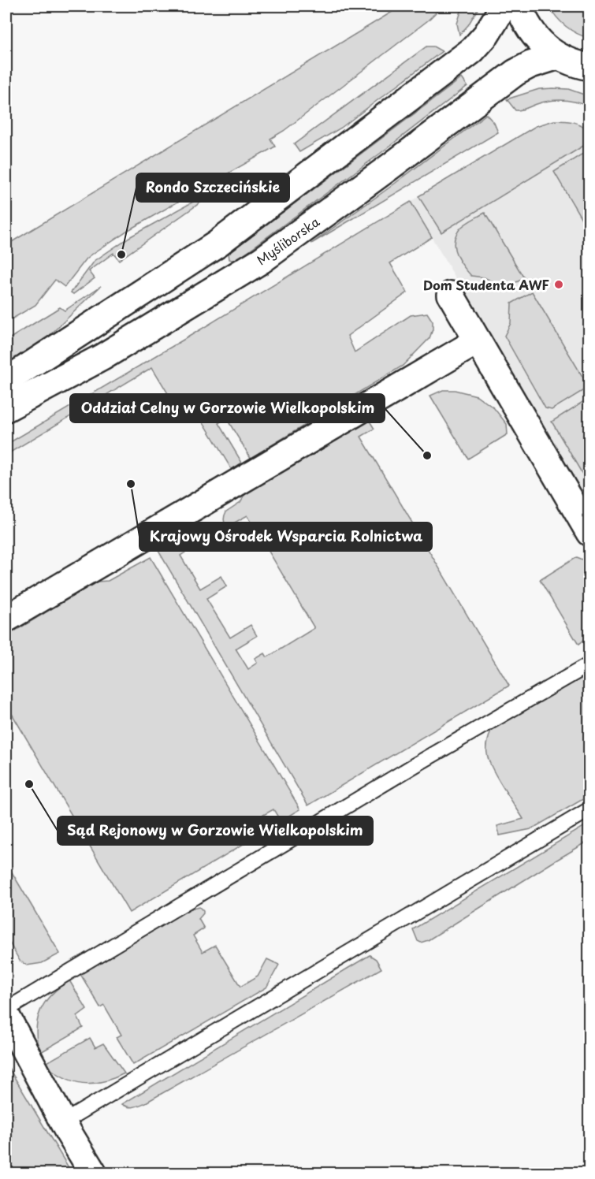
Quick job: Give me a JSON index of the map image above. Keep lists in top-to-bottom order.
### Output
{
  "streets": {
    "main road": ["Myśliborska"]
  },
  "places": [
    "Rondo Szczecińskie",
    "Dom Studenta AWF",
    "Oddział Celny w Gorzowie Wielkopolskim",
    "Krajowy Ośrodek Wsparcia Rolnictwa",
    "Sąd Rejonowy w Gorzowie Wielkopolskim"
  ]
}
